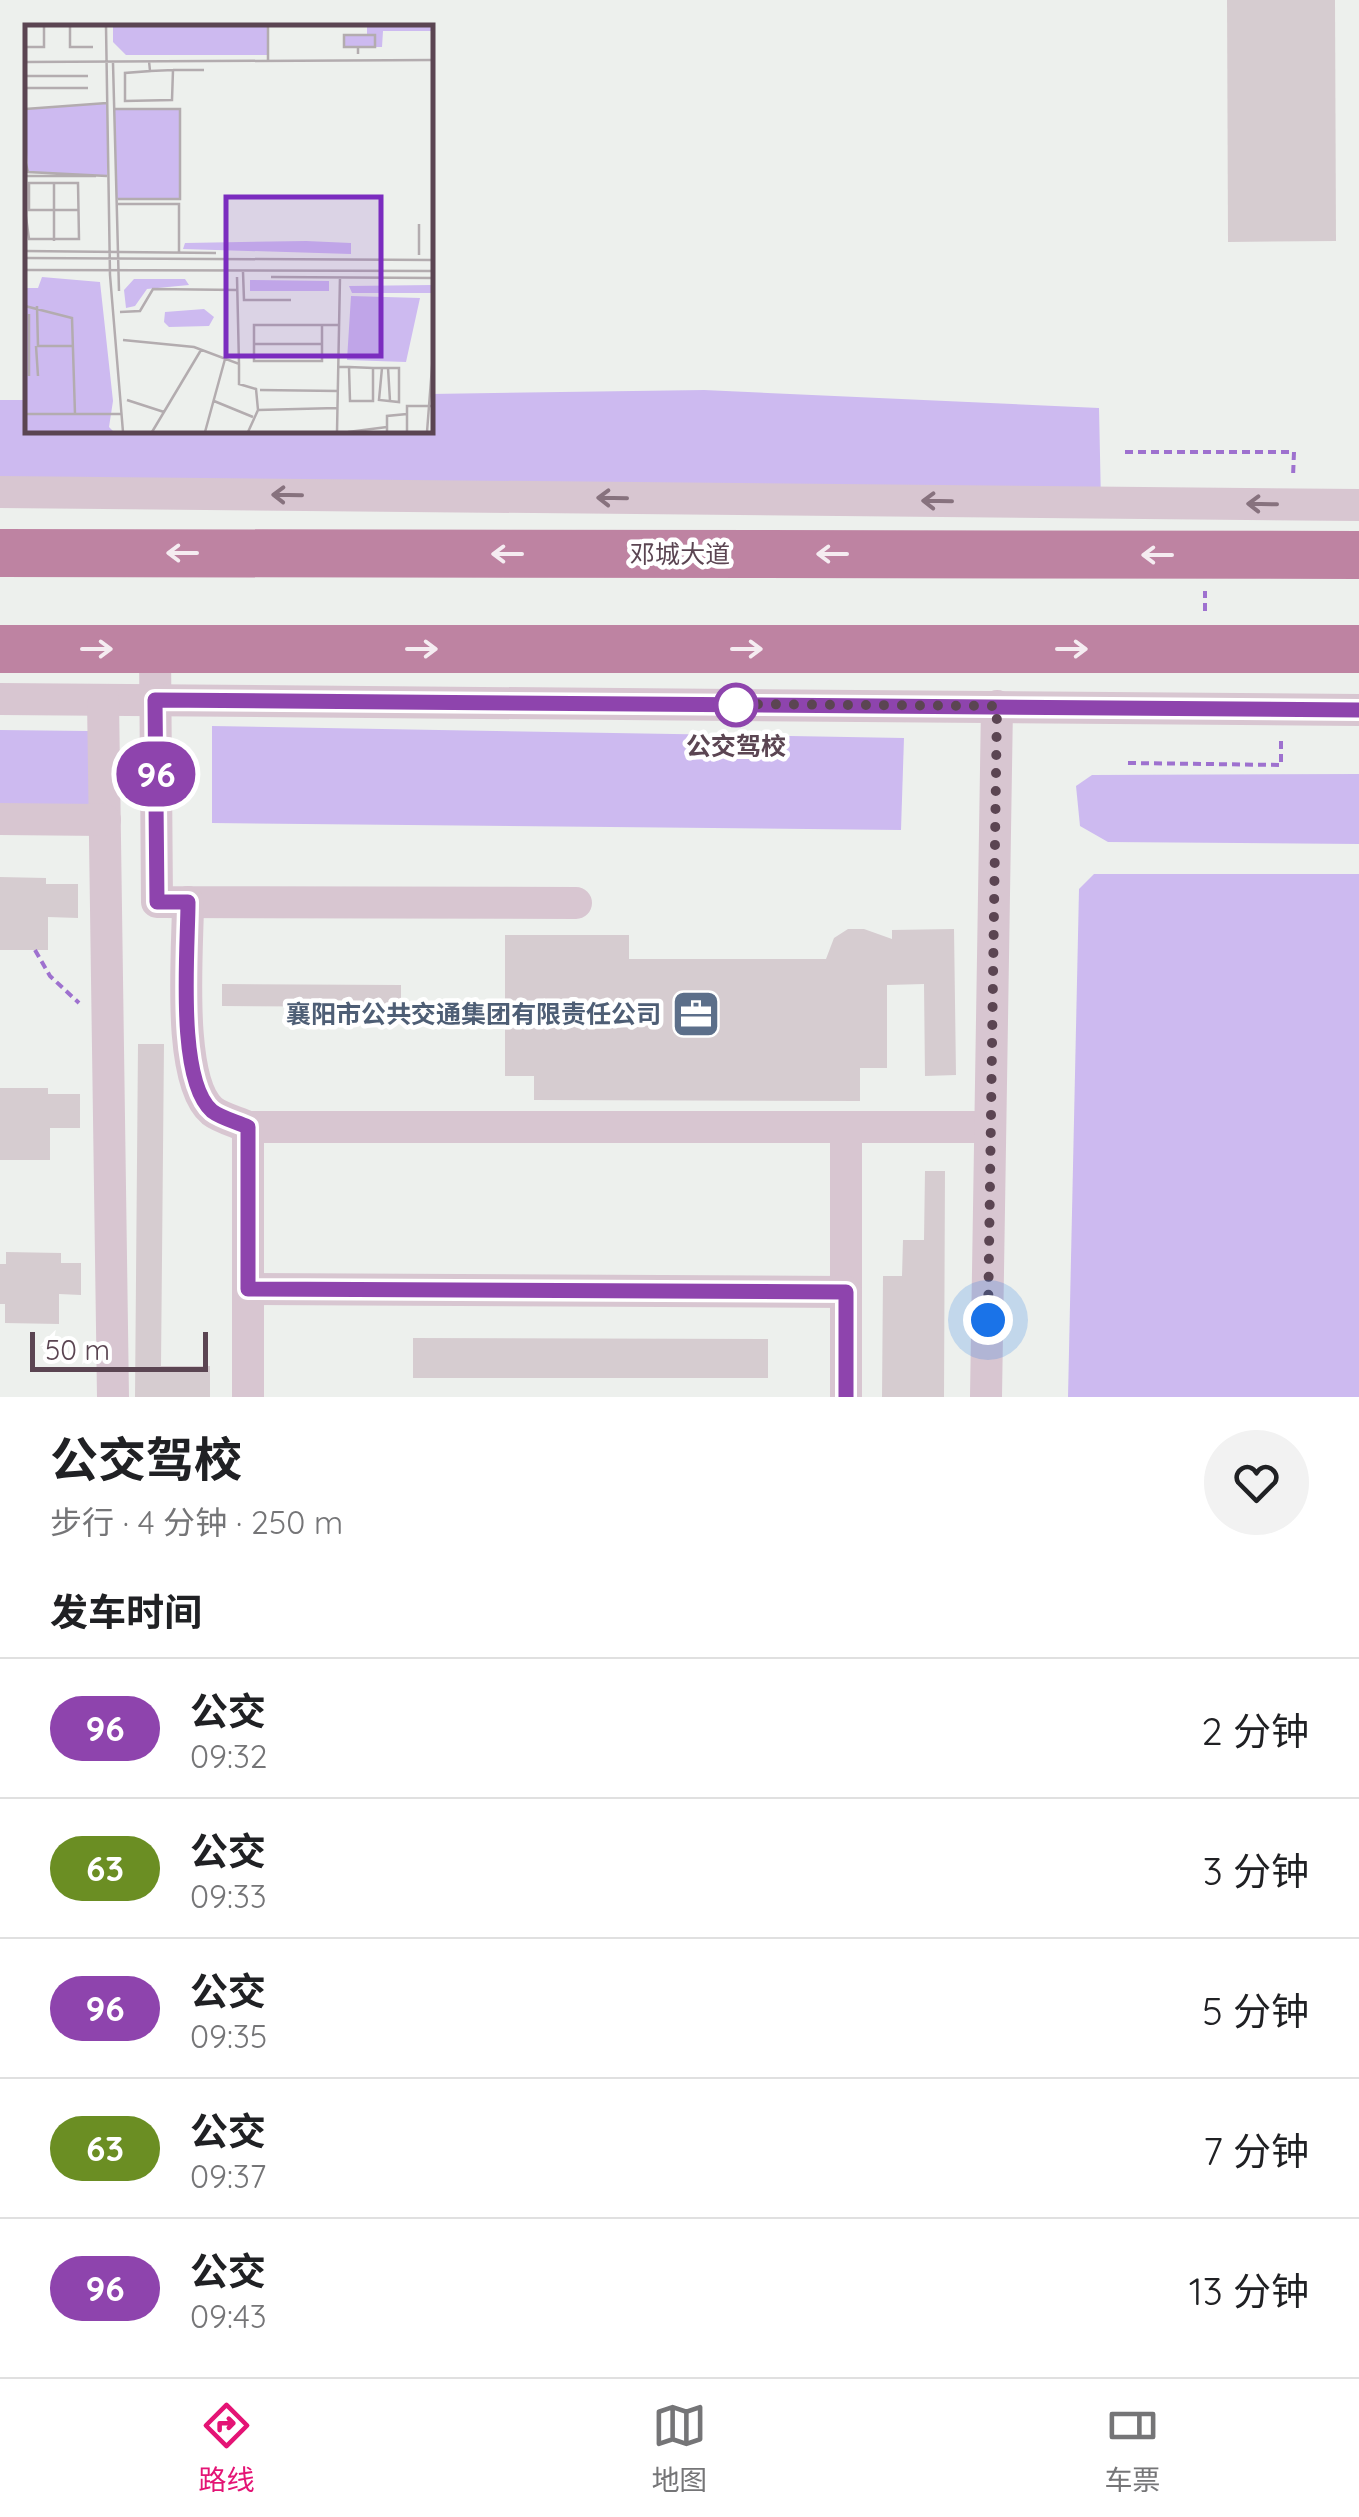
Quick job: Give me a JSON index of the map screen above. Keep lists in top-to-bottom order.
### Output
{
  "streets": {
    "highway": ["邓城大道"]
  },
  "places": {
    "other": ["公交驾校"],
    "office": ["襄阳市公共交通集团有限责任公司"]
  },
  "lines": ["bus line 96"],
  "scale_bar": "50 m",
  "page": {
    "on_map": "96",
    "scale": "50 m",
    "heading": [
      ["公交驾校", "步行 · 4 分钟 · 250 m"],
      "发车时间"
    ],
    "list": [
      {
        "mark": "96",
        "name": "公交",
        "note": "09:32",
        "value": "2 分钟"
      },
      {
        "mark": "63",
        "name": "公交",
        "note": "09:33",
        "value": "3 分钟"
      },
      {
        "mark": "96",
        "name": "公交",
        "note": "09:35",
        "value": "5 分钟"
      },
      {
        "mark": "63",
        "name": "公交",
        "note": "09:37",
        "value": "7 分钟"
      },
      {
        "mark": "96",
        "name": "公交",
        "note": "09:43",
        "value": "13 分钟"
      }
    ],
    "tabs": ["路线", "地图", "车票"]
  }
}
